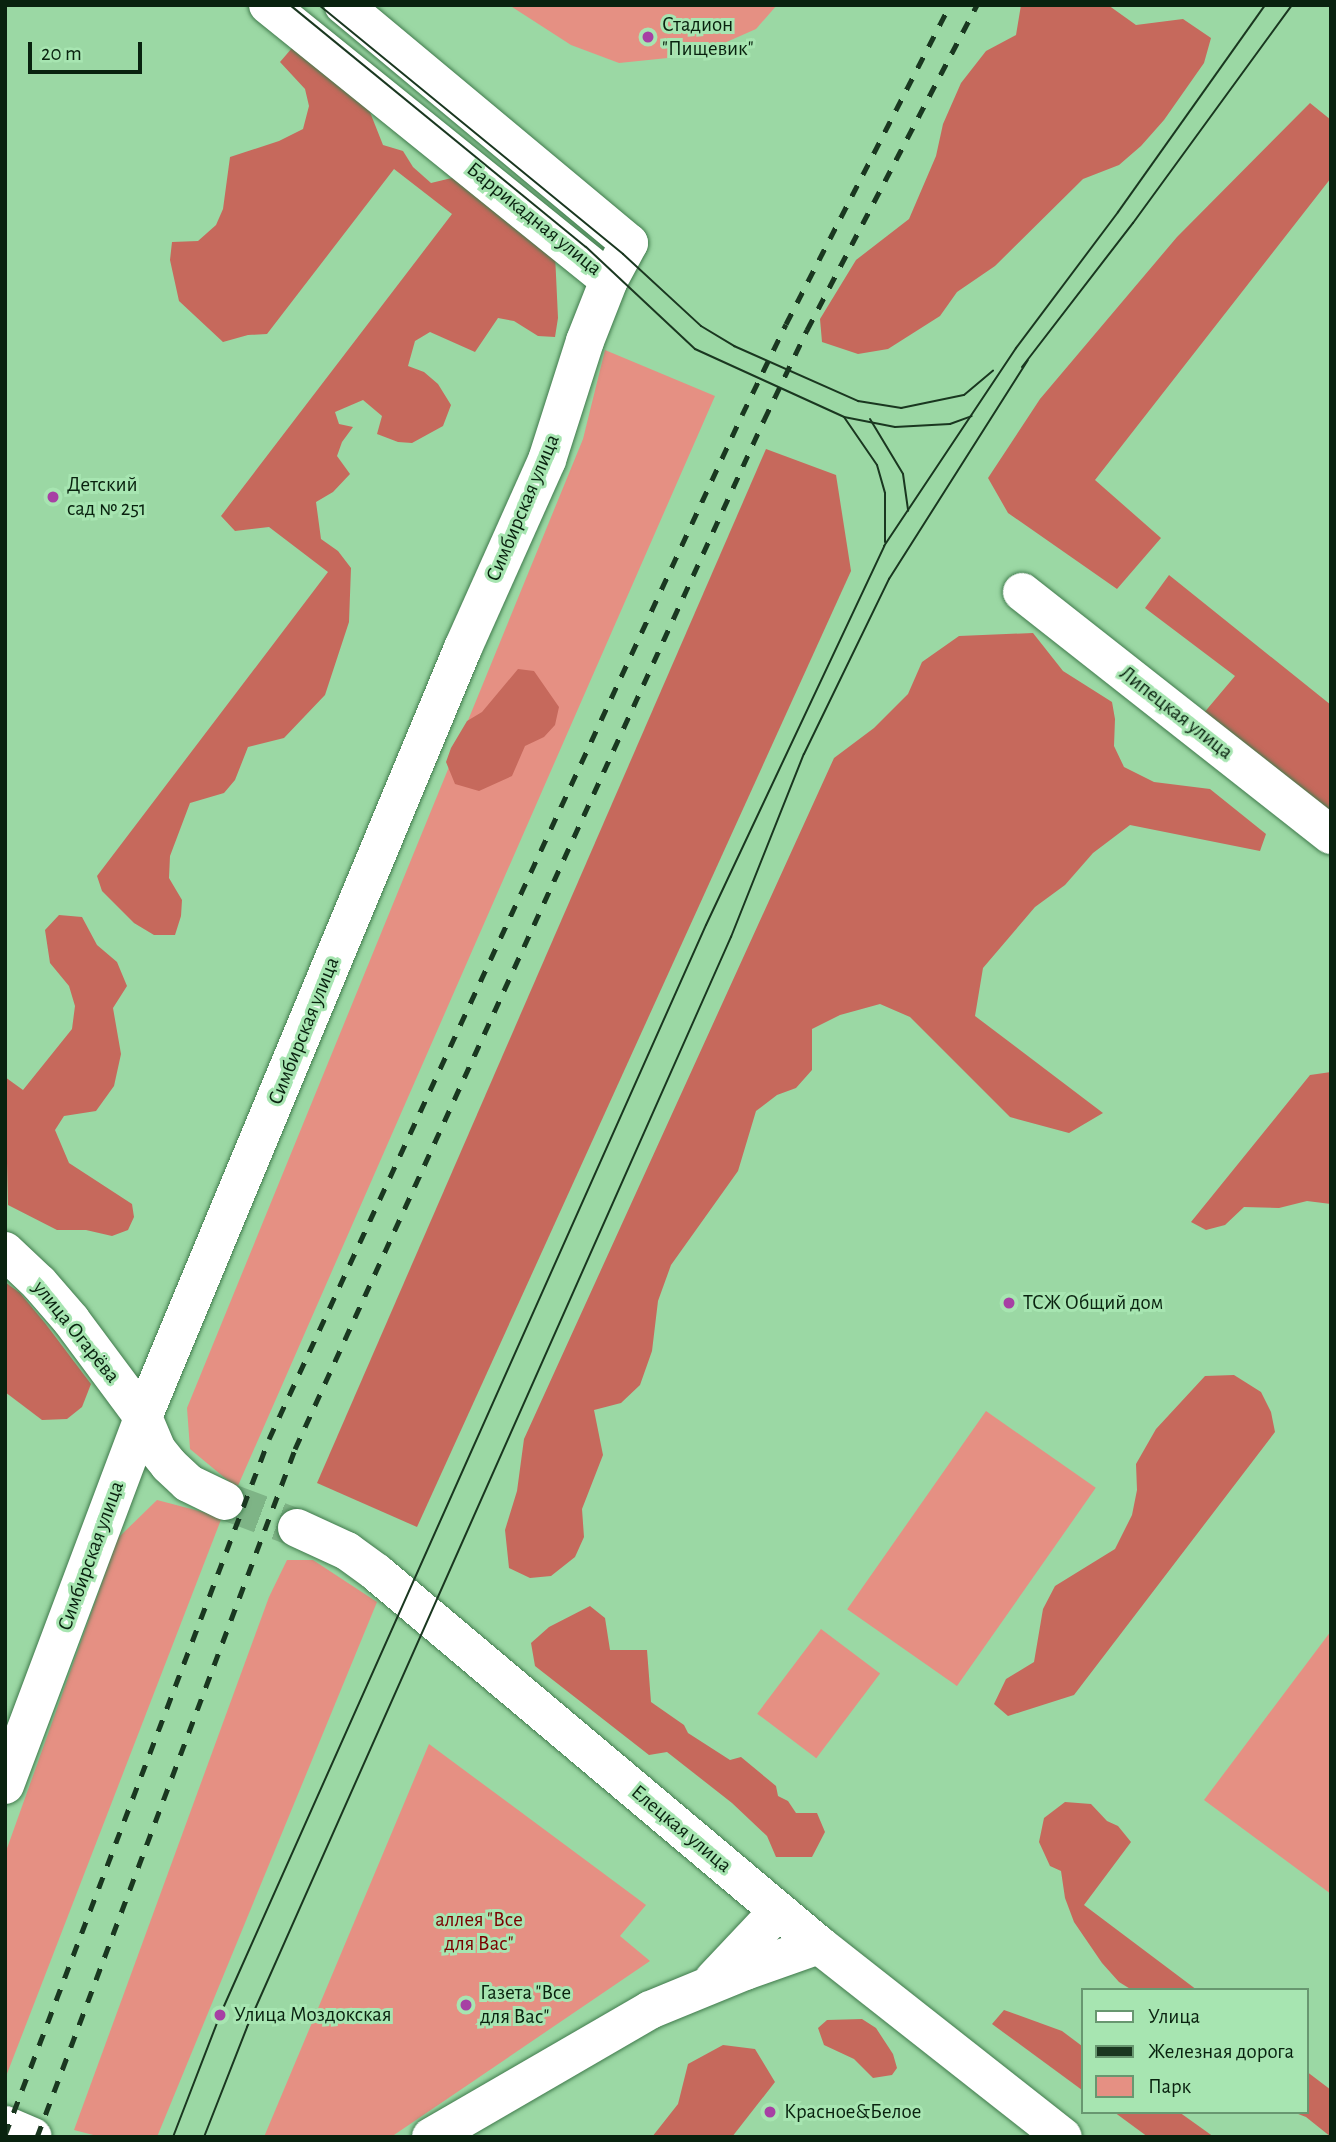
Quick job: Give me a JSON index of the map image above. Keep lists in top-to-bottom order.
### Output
{
  "streets": {
    "street": [
      "Баррикадная улица",
      "Симбирская улица",
      "Липецкая улица",
      "улица Огарёва",
      "Елецкая улица"
    ]
  },
  "crossings": [
    ["Баррикадная улица", "Симбирская улица"],
    ["Симбирская улица", "улица Огарёва"]
  ],
  "parks": ["аллея \"Все для Вас\""],
  "places": [
    "Стадион \"Пищевик\"",
    "Детский сад № 251",
    "ТСЖ Общий дом",
    "Газета \"Все для Вас\"",
    "Улица Моздокская",
    "Красное&Белое"
  ],
  "legend": ["Улица", "Железная дорога", "Парк"],
  "scale_bar": "20 m"
}
